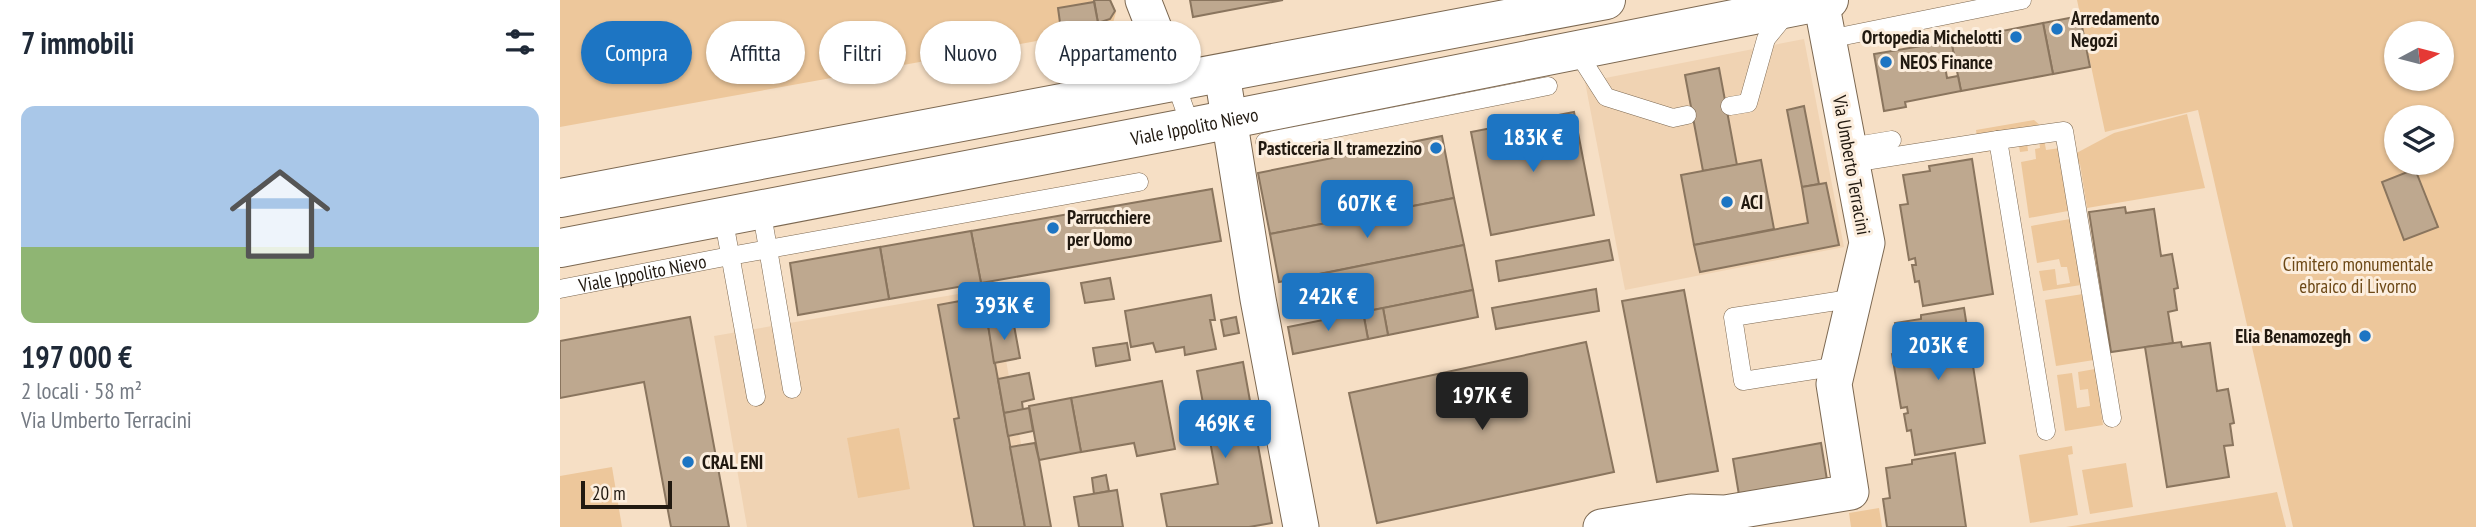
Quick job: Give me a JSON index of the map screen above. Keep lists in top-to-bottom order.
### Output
{
  "streets": {
    "main road": ["Viale Ippolito Nievo"],
    "street": ["Via Umberto Terracini"]
  },
  "crossings": [
    ["Viale Ippolito Nievo", "Via Umberto Terracini"]
  ],
  "parks": ["Cimitero monumentale ebraico di Livorno"],
  "places": [
    "Arredamento Negozi",
    "Ortopedia Michelotti",
    "NEOS Finance",
    "Pasticceria Il tramezzino",
    "ACI",
    "Parrucchiere per Uomo",
    "Elia Benamozegh",
    "CRAL ENI"
  ],
  "scale_bar": "20 m",
  "north": "right",
  "page": {
    "heading": "7 immobili",
    "chip": [
      "Compra",
      "Affitta",
      "Filtri",
      "Nuovo",
      "Appartamento"
    ],
    "list": [
      {
        "name": "197 000 €",
        "note": "2 locali · 58 m² · Via Umberto Terracini"
      }
    ],
    "price": [
      "183K €",
      "607K €",
      "242K €",
      "393K €",
      "203K €",
      "197K €",
      "469K €"
    ],
    "scale": "20 m"
  }
}
